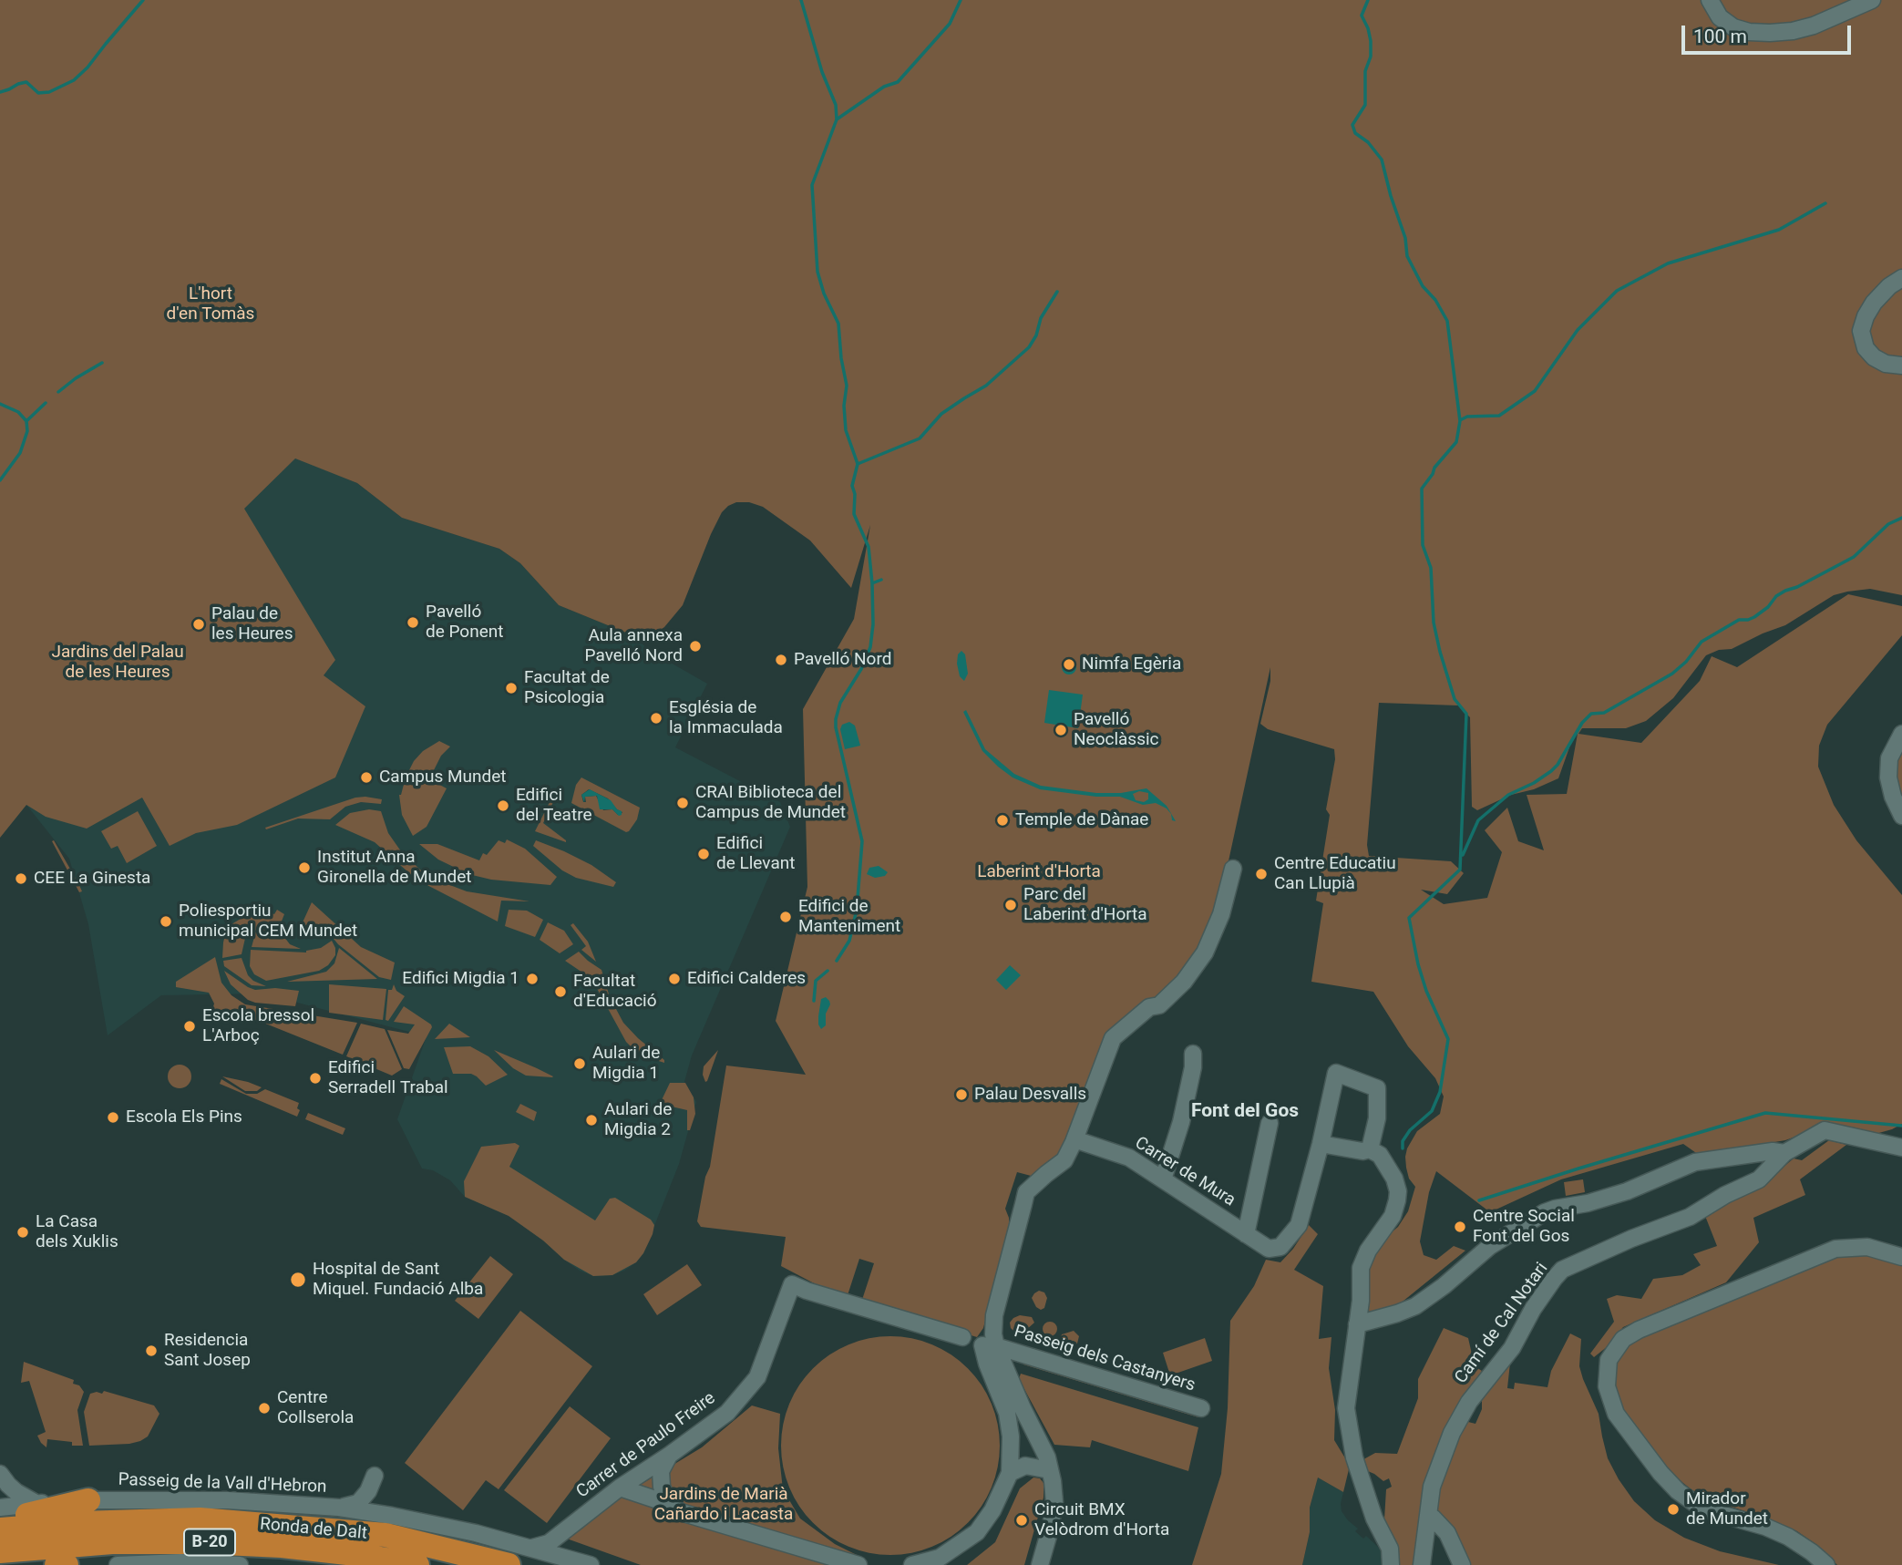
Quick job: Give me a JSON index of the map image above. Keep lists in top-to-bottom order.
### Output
{
  "streets": {
    "highway": ["Ronda de Dalt", "B-20"],
    "street": [
      "Carrer de Mura",
      "Camí de Cal Notari",
      "Passeig dels Castanyers",
      "Carrer de Paulo Freire",
      "Passeig de la Vall d'Hebron"
    ]
  },
  "crossings": [
    ["Carrer de Paulo Freire", "Passeig de la Vall d'Hebron"]
  ],
  "districts": ["Font del Gos"],
  "parks": [
    "L'hort d'en Tomàs",
    "Jardins del Palau de les Heures",
    "Laberint d'Horta",
    "Jardins de Marià Cañardo i Lacasta"
  ],
  "places": [
    "Pavelló de Ponent",
    "Palau de les Heures",
    "Aula annexa Pavelló Nord",
    "Pavelló Nord",
    "Nimfa Egèria",
    "Facultat de Psicologia",
    "Església de la Immaculada",
    "Pavelló Neoclàssic",
    "Campus Mundet",
    "CRAI Biblioteca del Campus de Mundet",
    "Edifici del Teatre",
    "Temple de Dànae",
    "Edifici de Llevant",
    "Institut Anna Gironella de Mundet",
    "Centre Educatiu Can Llupià",
    "CEE La Ginesta",
    "Parc del Laberint d'Horta",
    "Edifici de Manteniment",
    "Poliesportiu municipal CEM Mundet",
    "Edifici Migdia 1",
    "Edifici Calderes",
    "Facultat d'Educació",
    "Escola bressol L'Arboç",
    "Aulari de Migdia 1",
    "Edifici Serradell Trabal",
    "Palau Desvalls",
    "Escola Els Pins",
    "Aulari de Migdia 2",
    "Centre Social Font del Gos",
    "La Casa dels Xuklis",
    "Hospital de Sant Miquel. Fundació Alba",
    "Residencia Sant Josep",
    "Centre Collserola",
    "Mirador de Mundet",
    "Circuit BMX Velòdrom d'Horta"
  ],
  "scale_bar": "100 m"
}
